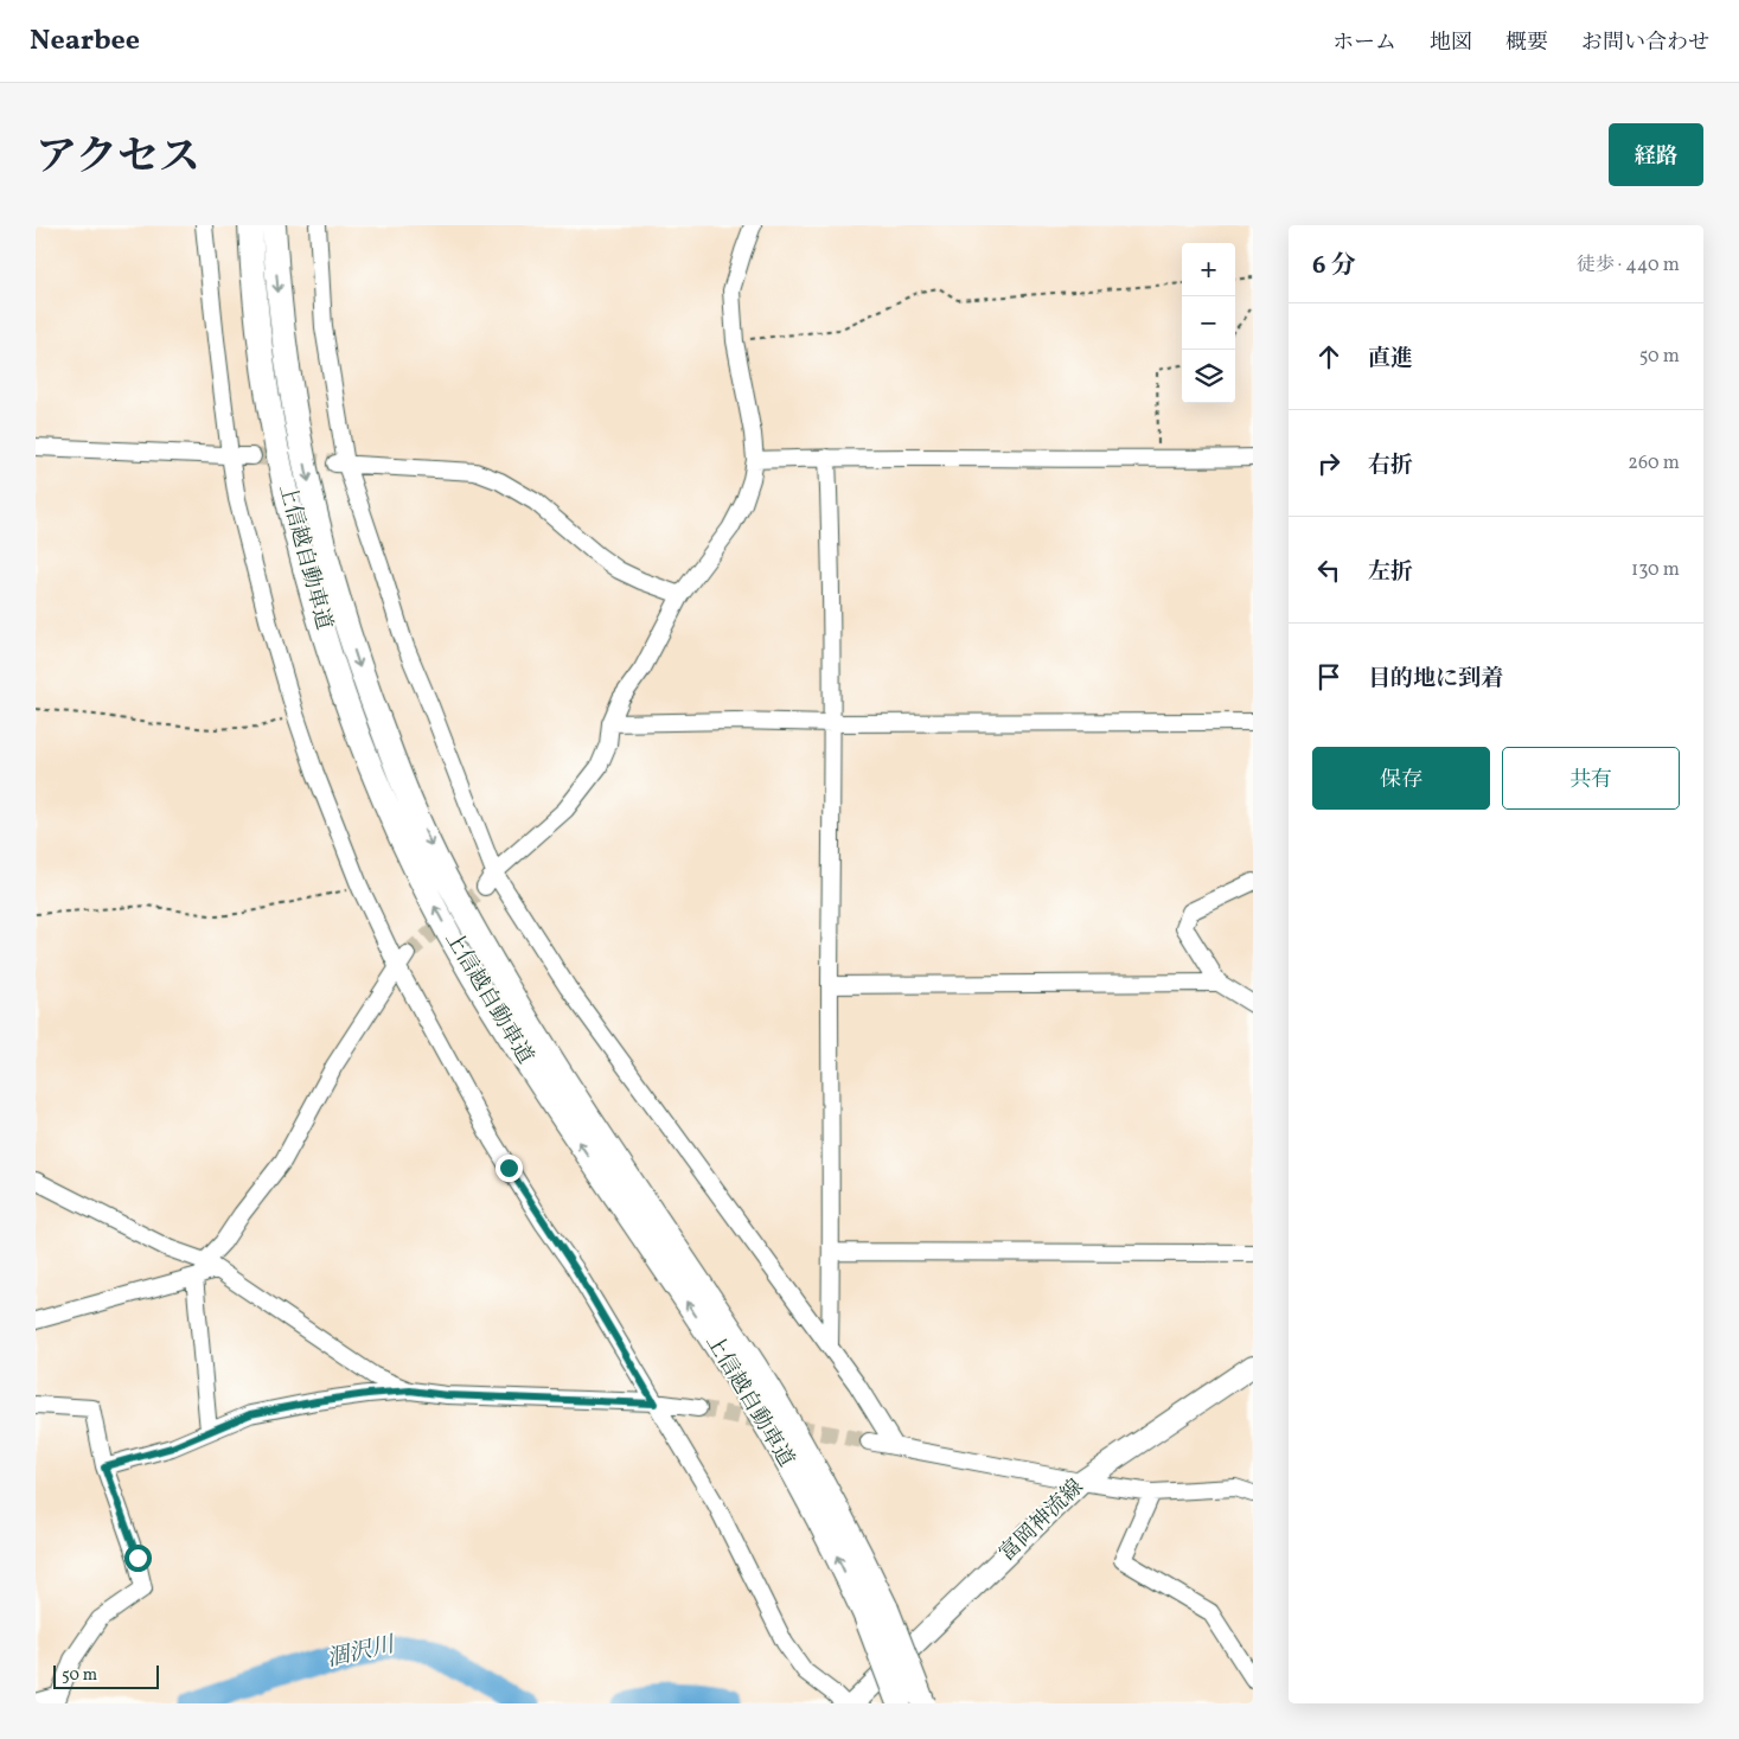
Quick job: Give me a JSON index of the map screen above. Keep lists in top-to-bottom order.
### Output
{
  "streets": {
    "highway": ["上信越自動車道"],
    "main road": ["富岡神流線"]
  },
  "water": ["涸沢川"],
  "scale_bar": "50 m",
  "page": {
    "header": "Nearbee",
    "nav": [
      "ホーム",
      "地図",
      "概要",
      "お問い合わせ"
    ],
    "title": "アクセス",
    "buttons": [
      "経路",
      ["保存", "共有"]
    ],
    "heading": ["6 分", "徒歩 · 440 m"],
    "map_buttons": ["+", "−"],
    "list": [
      ["直進", "50 m"],
      ["右折", "260 m"],
      ["左折", "130 m"],
      "目的地に到着"
    ],
    "scale": "50 m"
  }
}
